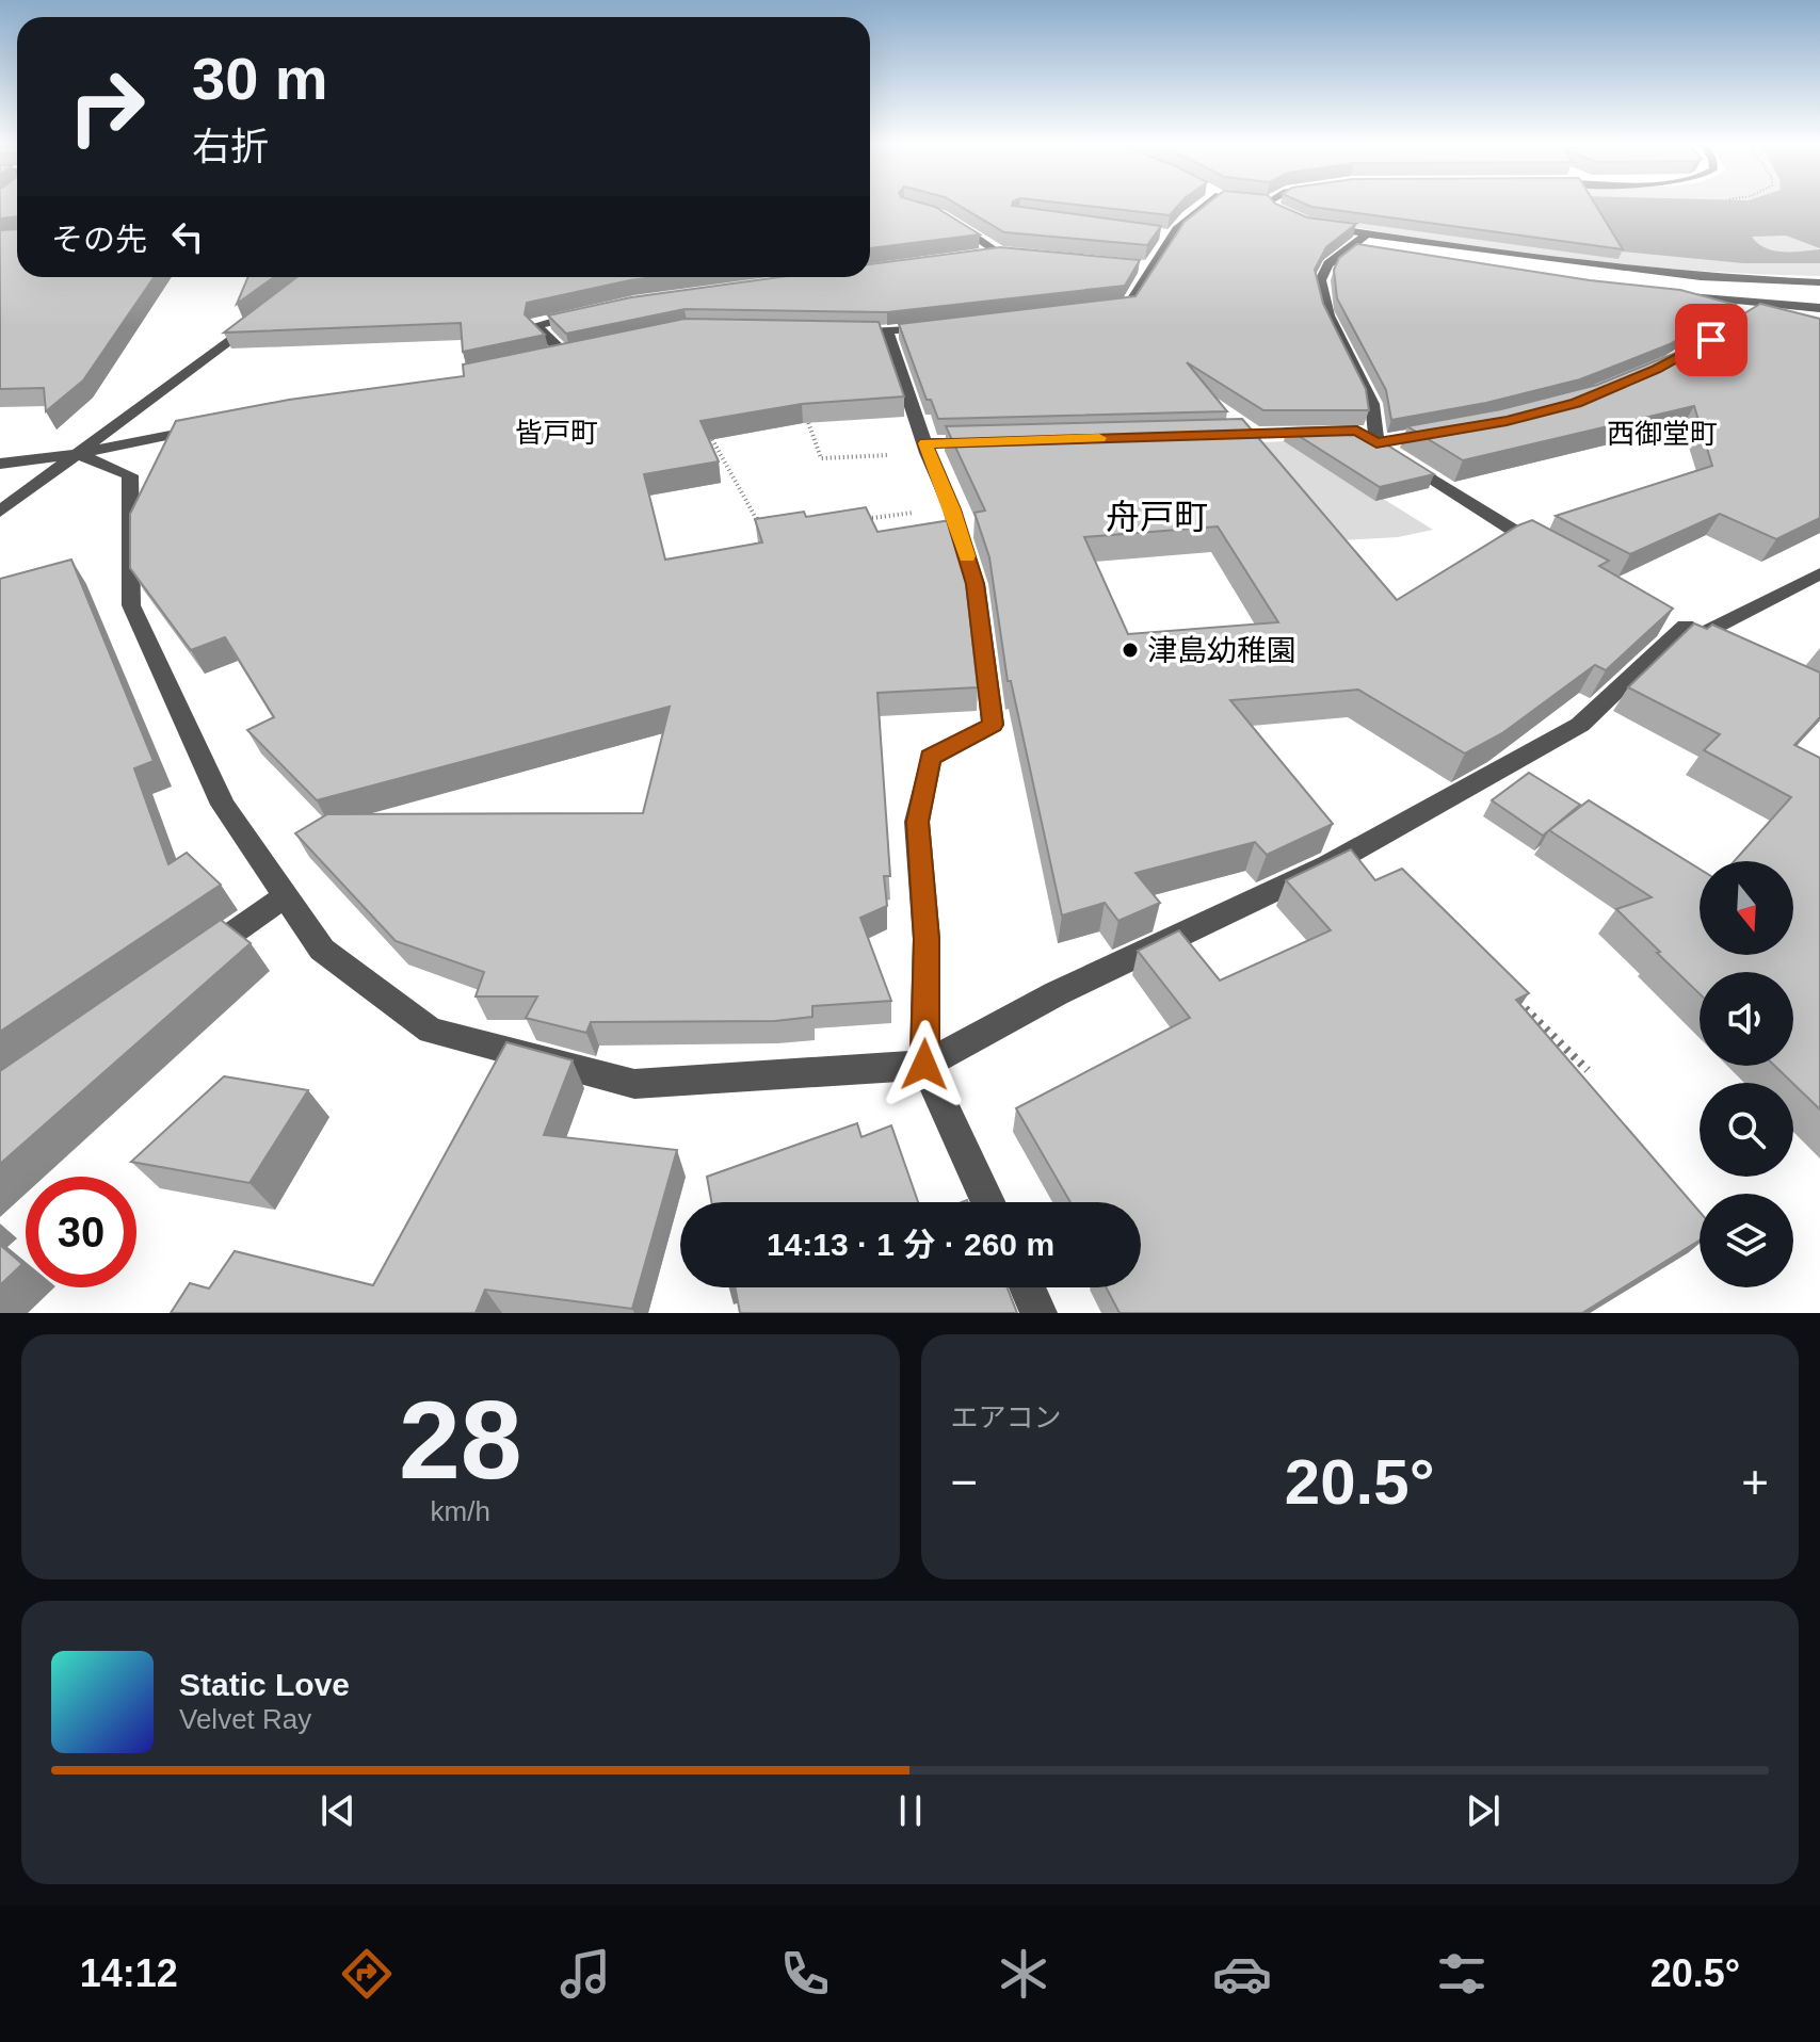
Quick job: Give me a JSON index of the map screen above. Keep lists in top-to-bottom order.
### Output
{
  "districts": ["皆戸町", "西御堂町", "舟戸町"],
  "places": ["津島幼稚園"],
  "north": "bottom",
  "page": {
    "turn": ["30 m", "右折"],
    "then": "その先",
    "limit": "30",
    "trip": "14:13 · 1 分 · 260 m",
    "tile": [
      ["28", "km/h"],
      "エアコン"
    ],
    "heat": ["−", "20.5°", "+"],
    "song": ["Static Love", "Velvet Ray"],
    "tabs": ["14:12", "20.5°"]
  }
}
